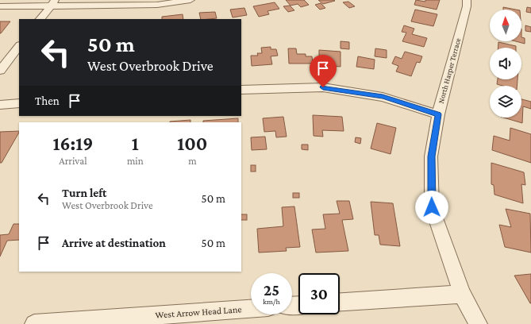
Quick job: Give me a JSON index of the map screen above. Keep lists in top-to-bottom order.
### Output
{
  "streets": {
    "street": ["North Harper Terrace", "West Arrow Head Lane"]
  },
  "north": "top",
  "page": {
    "turn": ["50 m", "West Overbrook Drive"],
    "then": "Then",
    "eta": [
      "16:19",
      "Arrival",
      "1",
      "min",
      "100",
      "m"
    ],
    "list": [
      {
        "name": "Turn left",
        "note": "West Overbrook Drive",
        "value": "50 m"
      },
      {
        "name": "Arrive at destination",
        "value": "50 m"
      }
    ],
    "speed": "25 km/h",
    "limit": "30"
  }
}
